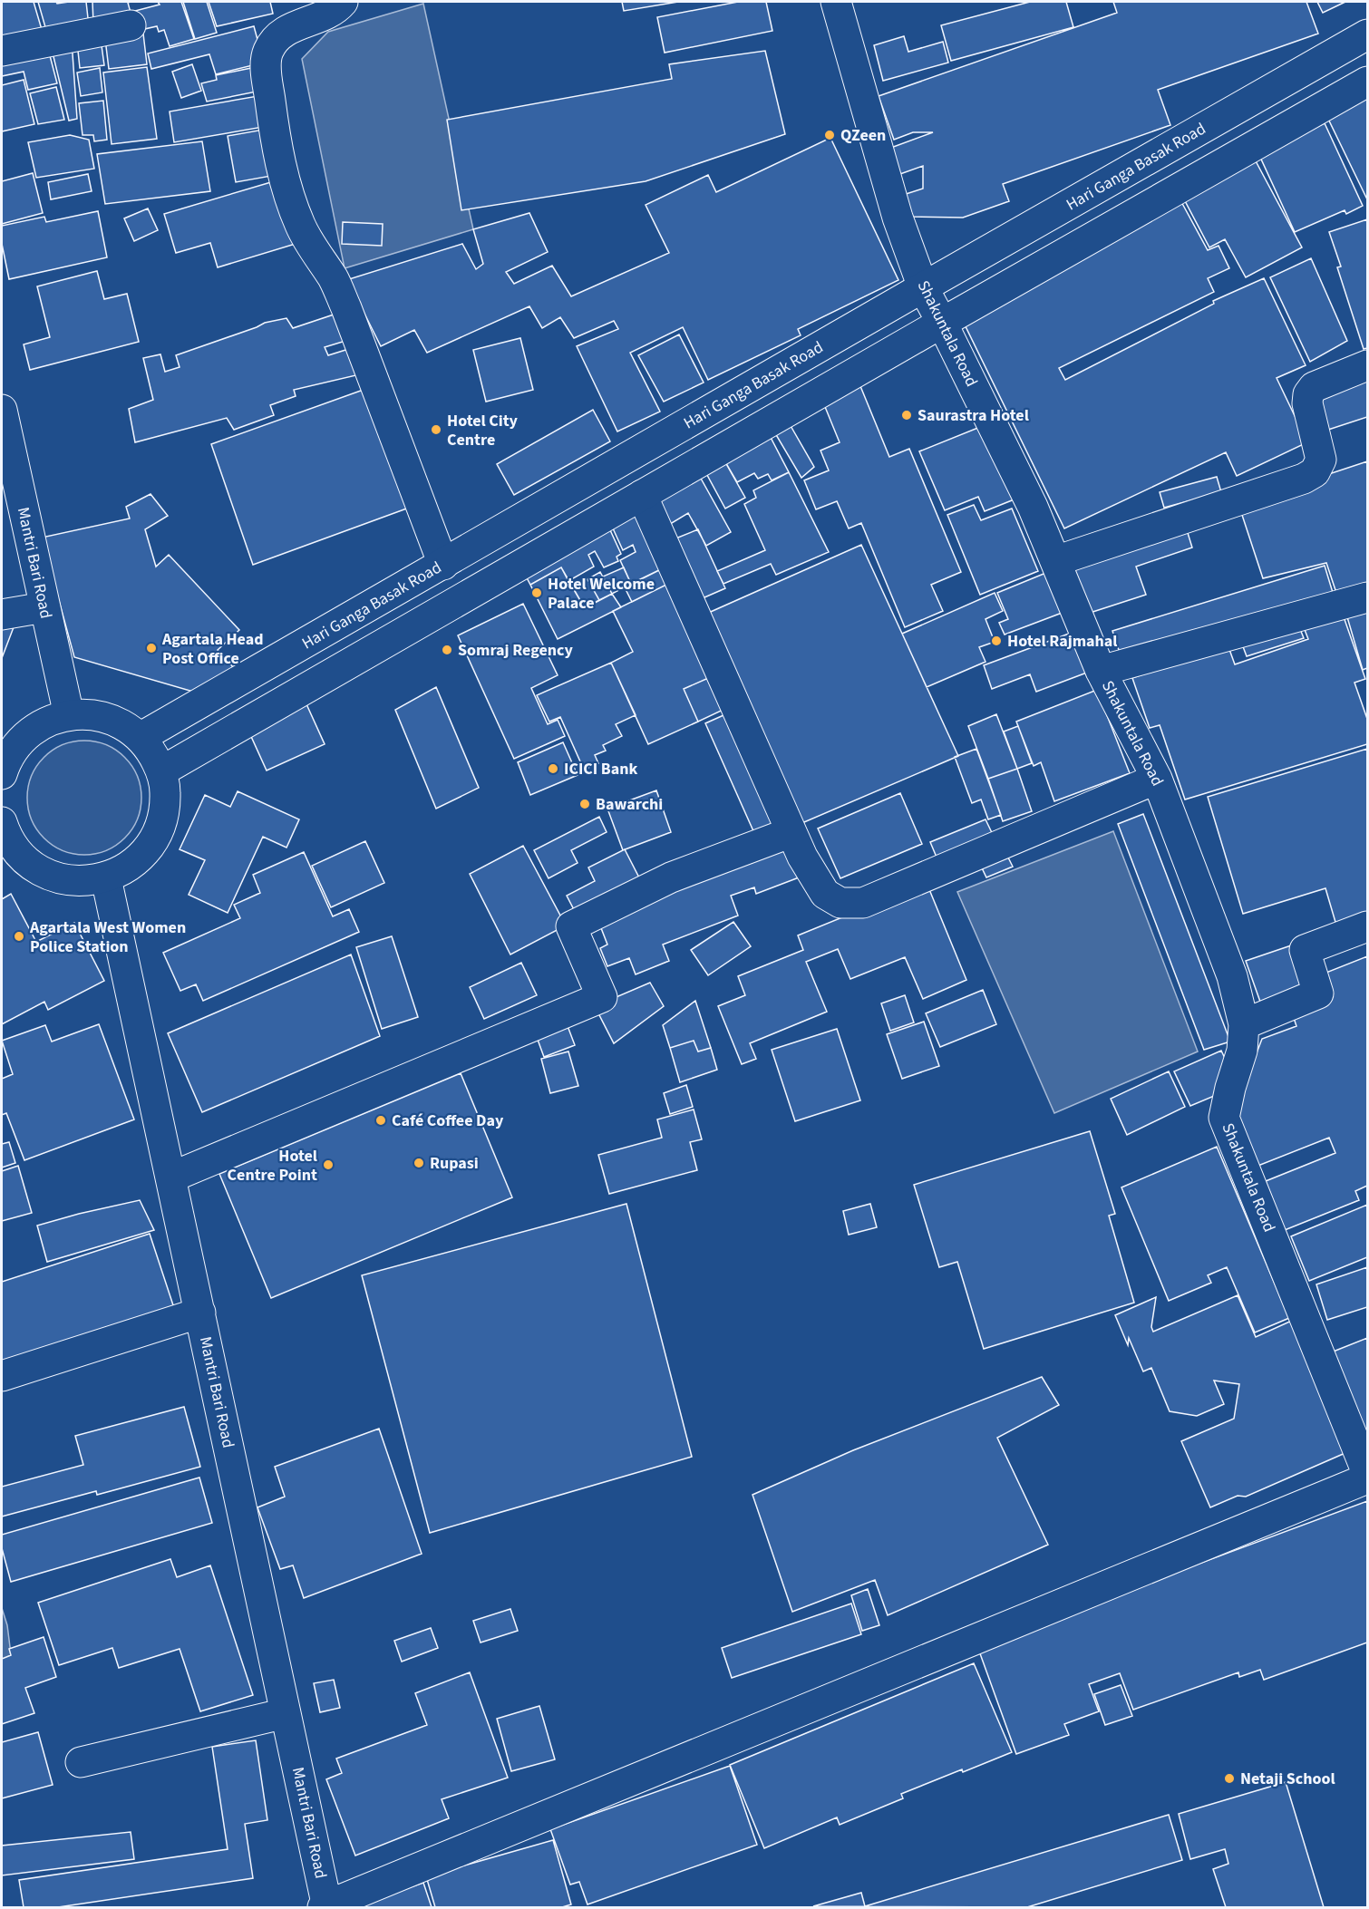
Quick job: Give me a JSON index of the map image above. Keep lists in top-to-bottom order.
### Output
{
  "streets": {
    "street": ["Hari Ganga Basak Road", "Shakuntala Road", "Mantri Bari Road"]
  },
  "crossings": [
    ["Hari Ganga Basak Road", "Shakuntala Road"]
  ],
  "places": [
    "QZeen",
    "Saurastra Hotel",
    "Hotel City Centre",
    "Hotel Welcome Palace",
    "Hotel Rajmahal",
    "Agartala Head Post Office",
    "Somraj Regency",
    "ICICI Bank",
    "Bawarchi",
    "Agartala West Women Police Station",
    "Café Coffee Day",
    "Rupasi",
    "Hotel Centre Point",
    "Netaji School"
  ]
}
